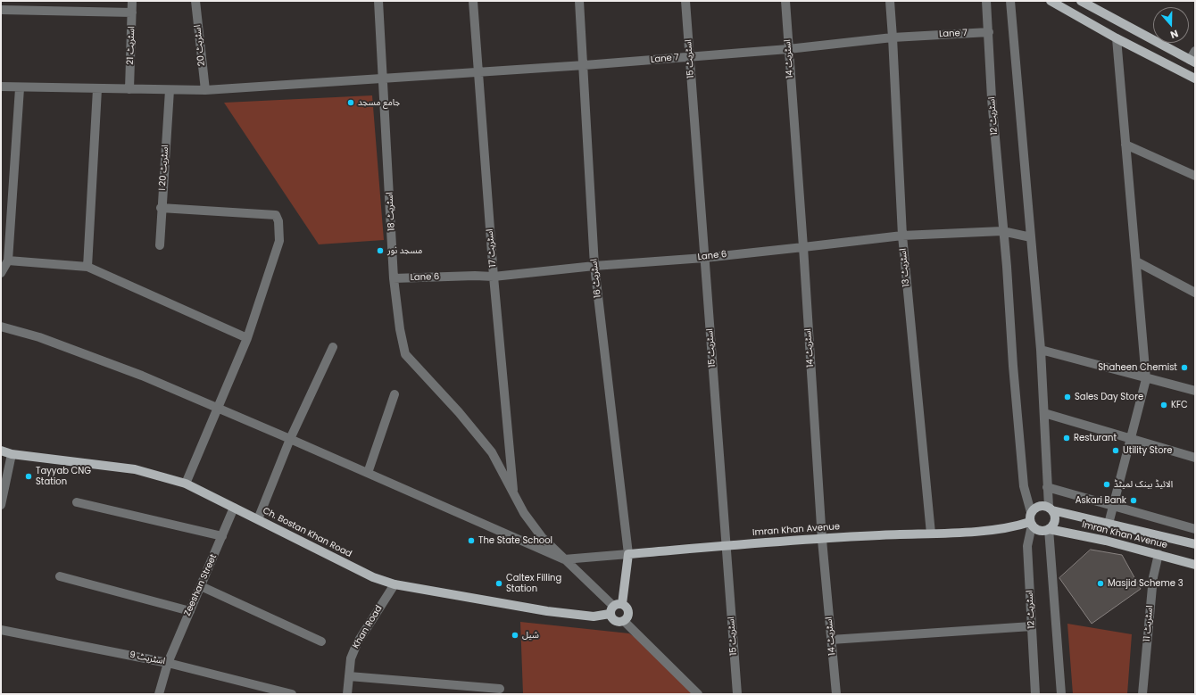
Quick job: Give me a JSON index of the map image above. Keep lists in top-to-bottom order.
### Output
{
  "streets": {
    "main road": ["Imran Khan Avenue", "Ch. Bostan Khan Road"],
    "street": [
      "Lane 7",
      "اسٹریٹ 21",
      "اسٹریٹ 20",
      "اسٹریٹ 15",
      "اسٹریٹ 14",
      "اسٹریٹ 12",
      "اسٹریٹ 20 ا",
      "اسٹریٹ 18",
      "اسٹریٹ 17",
      "Lane 6",
      "اسٹریٹ 13",
      "اسٹریٹ 16",
      "Zeeshan Street",
      "اسٹریٹ 11",
      "Khan Road",
      "اسٹریٹ 9"
    ]
  },
  "crossings": [
    ["Lane 7", "اسٹریٹ 21"],
    ["Lane 7", "اسٹریٹ 20"],
    ["Lane 7", "اسٹریٹ 15"],
    ["Lane 7", "اسٹریٹ 14"],
    ["Lane 7", "اسٹریٹ 12"],
    ["Lane 7", "اسٹریٹ 20 ا"],
    ["Lane 7", "اسٹریٹ 18"],
    ["Lane 7", "اسٹریٹ 17"],
    ["Lane 7", "اسٹریٹ 13"],
    ["Lane 7", "اسٹریٹ 16"],
    ["اسٹریٹ 15", "Lane 6"],
    ["اسٹریٹ 15", "Imran Khan Avenue"],
    ["اسٹریٹ 14", "Lane 6"],
    ["اسٹریٹ 14", "Imran Khan Avenue"],
    ["اسٹریٹ 12", "Lane 6"],
    ["اسٹریٹ 12", "Imran Khan Avenue"],
    ["اسٹریٹ 18", "اسٹریٹ 17"],
    ["اسٹریٹ 18", "Lane 6"],
    ["اسٹریٹ 18", "Imran Khan Avenue"],
    ["اسٹریٹ 18", "Ch. Bostan Khan Road"],
    ["اسٹریٹ 17", "Lane 6"],
    ["Lane 6", "اسٹریٹ 13"],
    ["Lane 6", "اسٹریٹ 16"],
    ["اسٹریٹ 13", "Imran Khan Avenue"],
    ["اسٹریٹ 16", "Imran Khan Avenue"],
    ["Imran Khan Avenue", "اسٹریٹ 11"],
    ["Ch. Bostan Khan Road", "Zeeshan Street"],
    ["Ch. Bostan Khan Road", "Khan Road"],
    ["Zeeshan Street", "اسٹریٹ 9"]
  ],
  "places": [
    "جامع مسجد",
    "مسجد نور",
    "Shaheen Chemist",
    "Sales Day Store",
    "KFC",
    "Resturant",
    "Utility Store",
    "Tayyab CNG Station",
    "الائیڈ بینک لمیٹڈ",
    "Askari Bank",
    "The State School",
    "Caltex Filling Station",
    "Masjid Scheme 3",
    "شیل"
  ],
  "north": "bottom"
}
